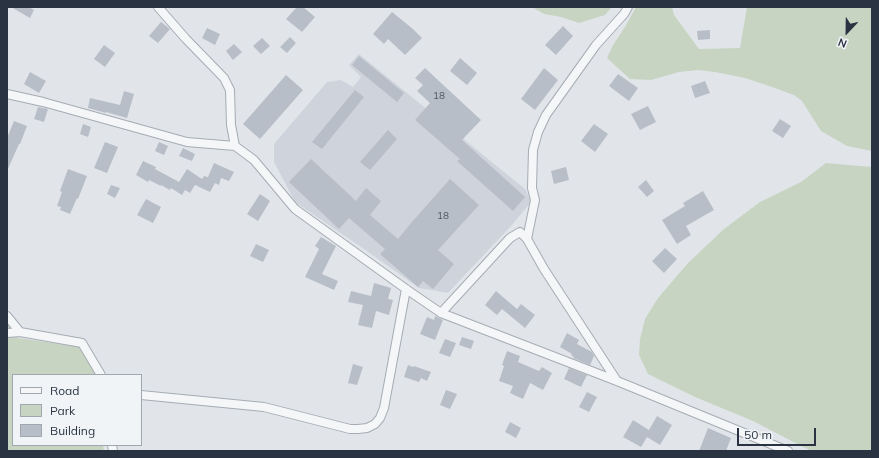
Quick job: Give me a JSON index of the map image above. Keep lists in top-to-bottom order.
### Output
{
  "house_numbers": ["18", "18"],
  "legend": ["Road", "Park", "Building"],
  "scale_bar": "50 m",
  "north": "bottom"
}
